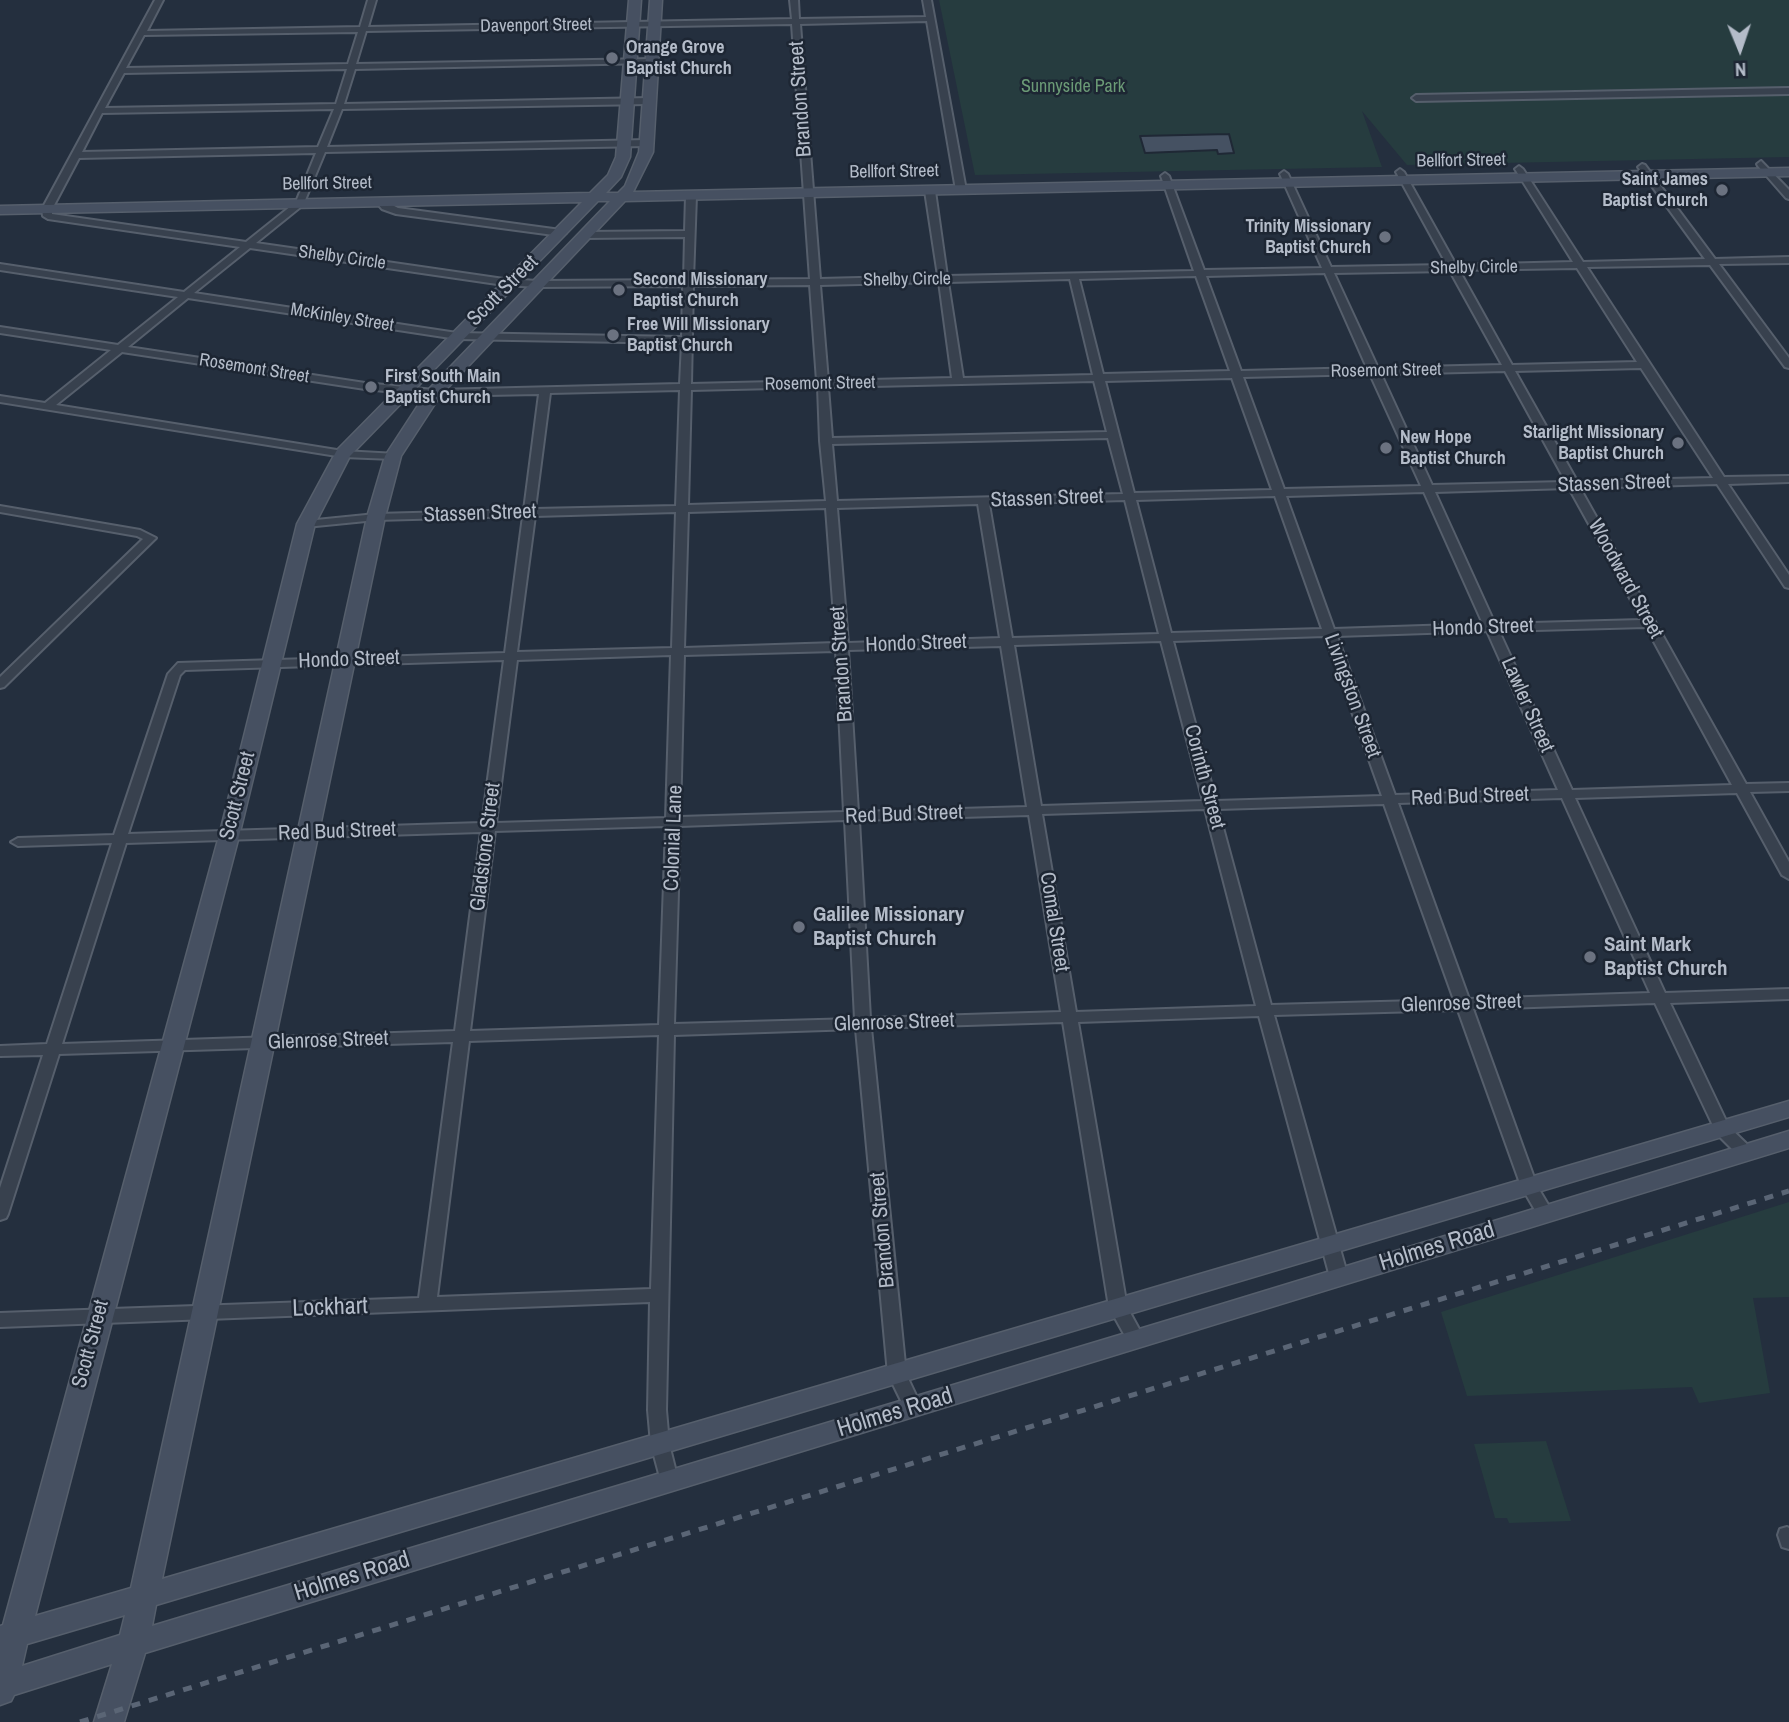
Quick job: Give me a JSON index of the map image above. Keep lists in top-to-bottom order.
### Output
{
  "streets": {
    "main road": ["Bellfort Street", "Scott Street", "Holmes Road"],
    "street": [
      "Davenport Street",
      "Brandon Street",
      "Shelby Circle",
      "McKinley Street",
      "Rosemont Street",
      "Stassen Street",
      "Woodward Street",
      "Hondo Street",
      "Livingston Street",
      "Lawler Street",
      "Corinth Street",
      "Red Bud Street",
      "Colonial Lane",
      "Gladstone Street",
      "Comal Street",
      "Glenrose Street",
      "Lockhart"
    ]
  },
  "crossings": [
    ["Davenport Street", "Brandon Street"],
    ["Davenport Street", "Scott Street"],
    ["Brandon Street", "Bellfort Street"],
    ["Brandon Street", "Shelby Circle"],
    ["Brandon Street", "Rosemont Street"],
    ["Brandon Street", "Stassen Street"],
    ["Brandon Street", "Hondo Street"],
    ["Brandon Street", "Red Bud Street"],
    ["Brandon Street", "Glenrose Street"],
    ["Brandon Street", "Holmes Road"],
    ["Bellfort Street", "Shelby Circle"],
    ["Bellfort Street", "Scott Street"],
    ["Bellfort Street", "Woodward Street"],
    ["Bellfort Street", "Livingston Street"],
    ["Bellfort Street", "Lawler Street"],
    ["Bellfort Street", "Colonial Lane"],
    ["Shelby Circle", "Scott Street"],
    ["Shelby Circle", "Woodward Street"],
    ["Shelby Circle", "Livingston Street"],
    ["Shelby Circle", "Lawler Street"],
    ["Shelby Circle", "Corinth Street"],
    ["Shelby Circle", "Colonial Lane"],
    ["Scott Street", "McKinley Street"],
    ["Scott Street", "Rosemont Street"],
    ["Scott Street", "Stassen Street"],
    ["Scott Street", "Hondo Street"],
    ["Scott Street", "Red Bud Street"],
    ["Scott Street", "Glenrose Street"],
    ["Scott Street", "Holmes Road"],
    ["Scott Street", "Lockhart"],
    ["McKinley Street", "Colonial Lane"],
    ["Rosemont Street", "Woodward Street"],
    ["Rosemont Street", "Livingston Street"],
    ["Rosemont Street", "Lawler Street"],
    ["Rosemont Street", "Corinth Street"],
    ["Rosemont Street", "Colonial Lane"],
    ["Rosemont Street", "Gladstone Street"],
    ["Stassen Street", "Woodward Street"],
    ["Stassen Street", "Livingston Street"],
    ["Stassen Street", "Lawler Street"],
    ["Stassen Street", "Corinth Street"],
    ["Stassen Street", "Colonial Lane"],
    ["Stassen Street", "Gladstone Street"],
    ["Stassen Street", "Comal Street"],
    ["Woodward Street", "Hondo Street"],
    ["Woodward Street", "Red Bud Street"],
    ["Hondo Street", "Livingston Street"],
    ["Hondo Street", "Lawler Street"],
    ["Hondo Street", "Corinth Street"],
    ["Hondo Street", "Red Bud Street"],
    ["Hondo Street", "Colonial Lane"],
    ["Hondo Street", "Gladstone Street"],
    ["Hondo Street", "Comal Street"],
    ["Livingston Street", "Red Bud Street"],
    ["Livingston Street", "Glenrose Street"],
    ["Livingston Street", "Holmes Road"],
    ["Lawler Street", "Red Bud Street"],
    ["Lawler Street", "Glenrose Street"],
    ["Lawler Street", "Holmes Road"],
    ["Corinth Street", "Red Bud Street"],
    ["Corinth Street", "Glenrose Street"],
    ["Corinth Street", "Holmes Road"],
    ["Red Bud Street", "Colonial Lane"],
    ["Red Bud Street", "Gladstone Street"],
    ["Red Bud Street", "Comal Street"],
    ["Colonial Lane", "Glenrose Street"],
    ["Colonial Lane", "Holmes Road"],
    ["Colonial Lane", "Lockhart"],
    ["Gladstone Street", "Glenrose Street"],
    ["Gladstone Street", "Lockhart"],
    ["Comal Street", "Glenrose Street"],
    ["Comal Street", "Holmes Road"]
  ],
  "parks": ["Sunnyside Park"],
  "places": [
    "Orange Grove Baptist Church",
    "Saint James Baptist Church",
    "Trinity Missionary Baptist Church",
    "Second Missionary Baptist Church",
    "Free Will Missionary Baptist Church",
    "First South Main Baptist Church",
    "Starlight Missionary Baptist Church",
    "New Hope Baptist Church",
    "Galilee Missionary Baptist Church",
    "Saint Mark Baptist Church"
  ],
  "north": "bottom"
}
